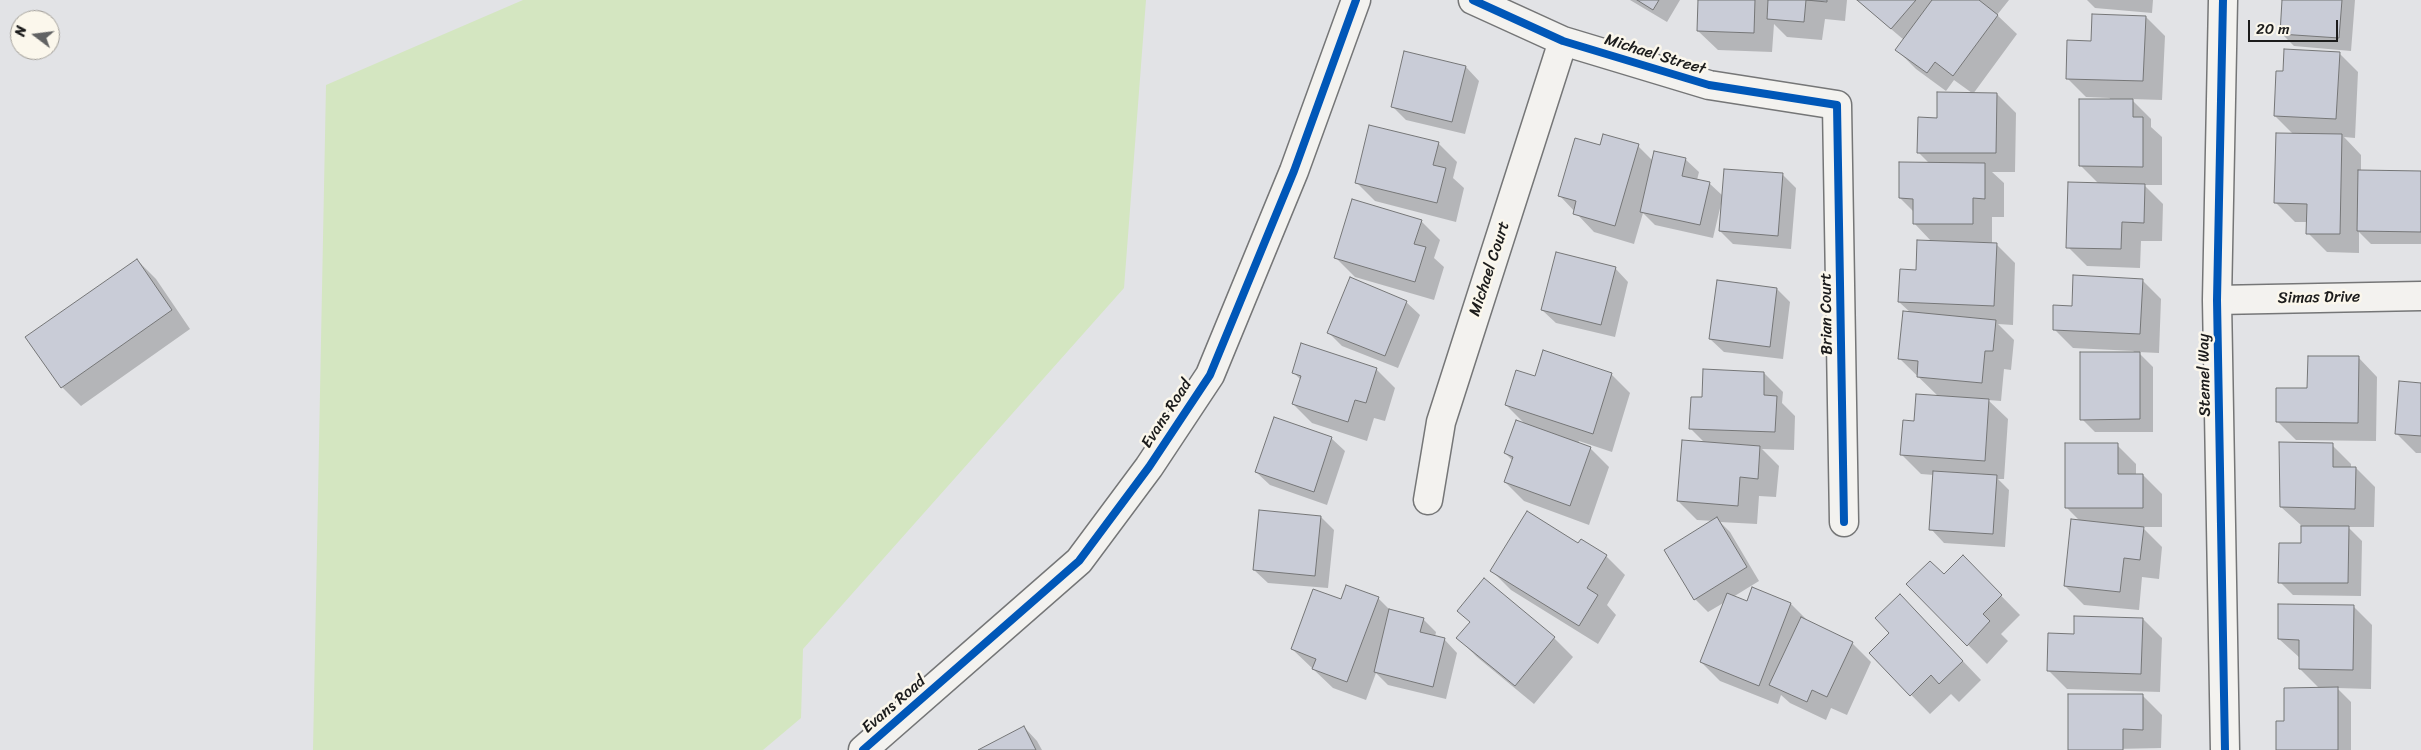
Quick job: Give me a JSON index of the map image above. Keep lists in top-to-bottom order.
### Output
{
  "streets": {
    "street": [
      "Michael Street",
      "Michael Court",
      "Simas Drive",
      "Brian Court",
      "Stemel Way",
      "Evans Road"
    ]
  },
  "crossings": [
    ["Michael Street", "Michael Court"],
    ["Michael Street", "Brian Court"],
    ["Simas Drive", "Stemel Way"]
  ],
  "scale_bar": "20 m",
  "north": "left"
}
